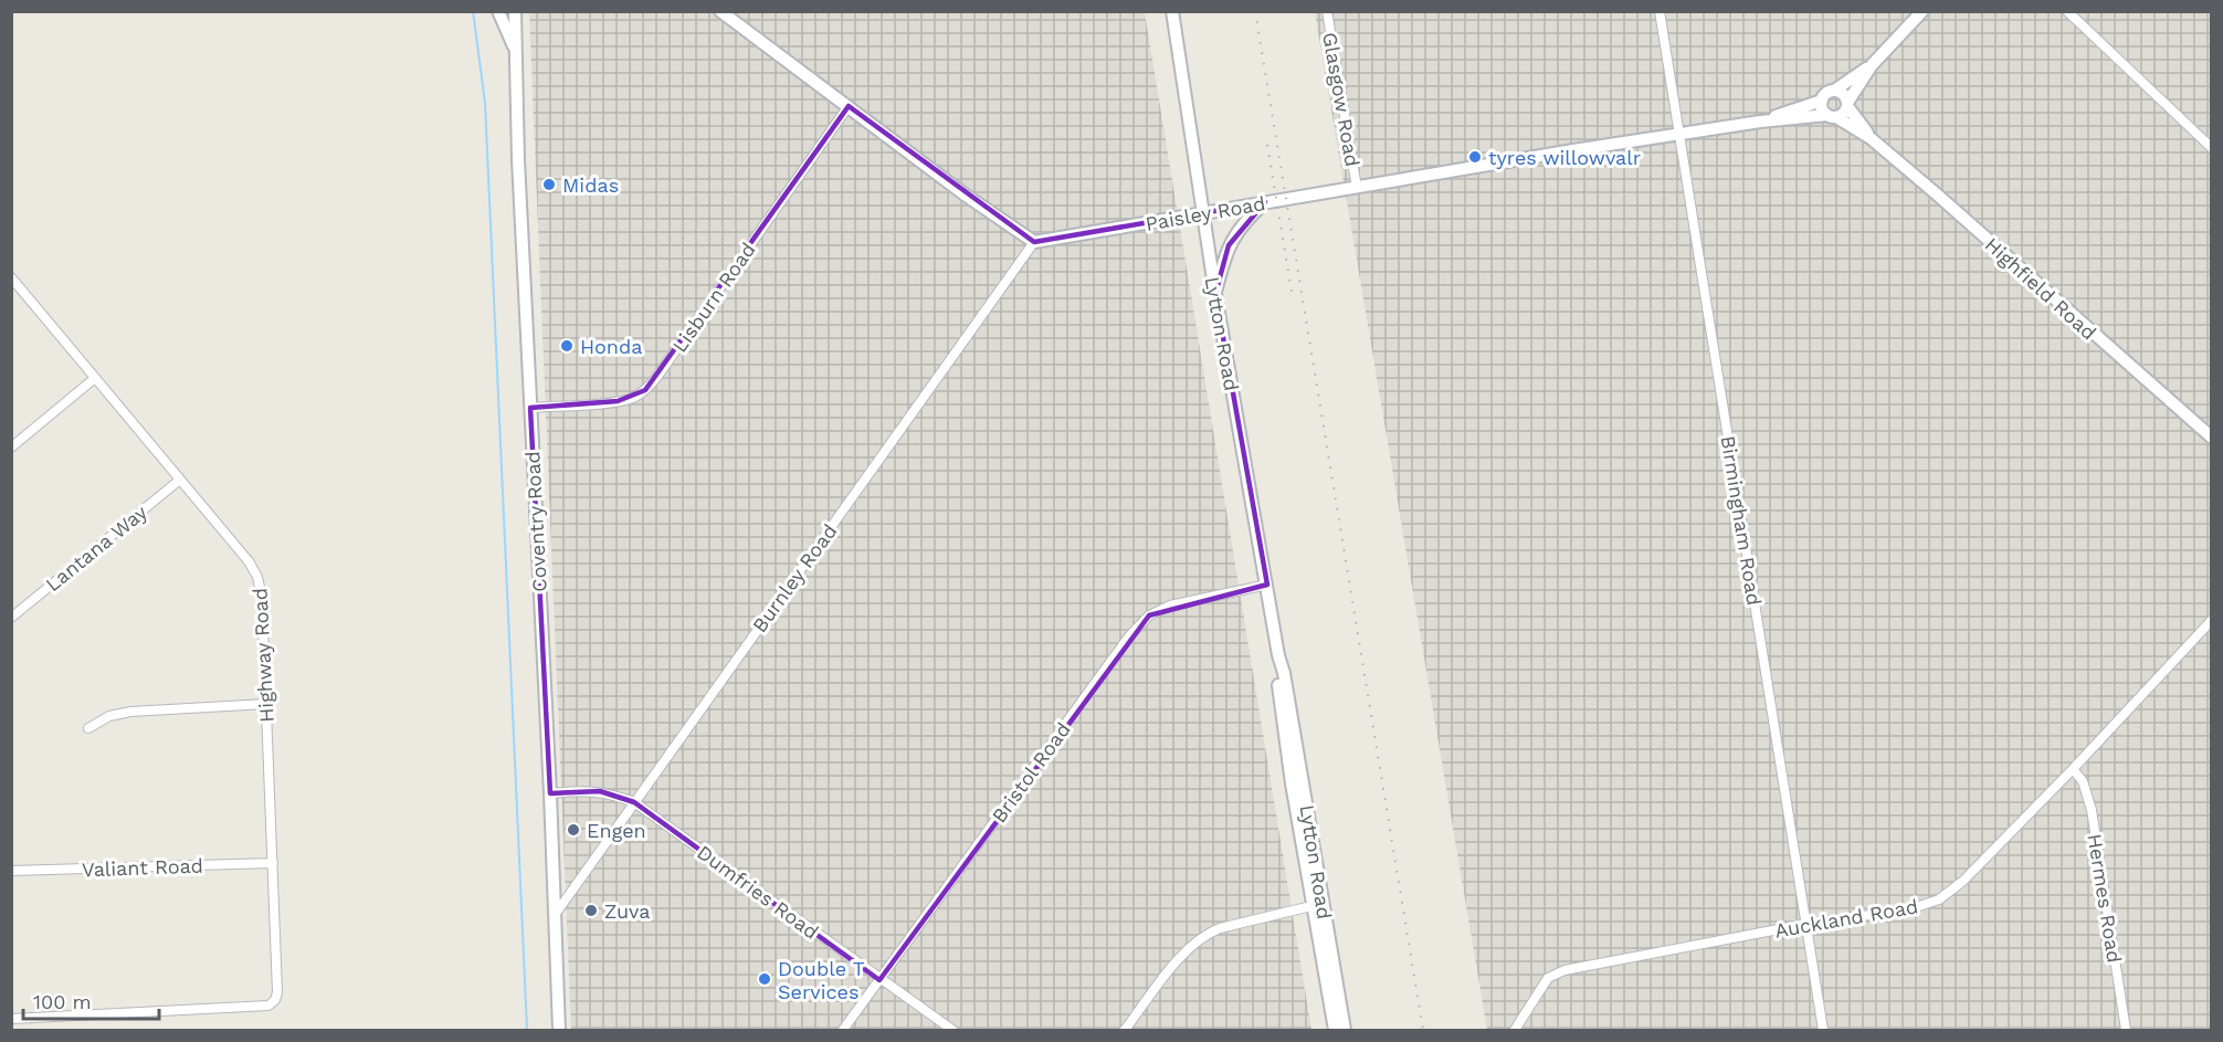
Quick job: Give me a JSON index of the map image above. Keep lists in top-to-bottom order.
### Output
{
  "streets": {
    "main road": [
      "Paisley Road",
      "Highfield Road",
      "Lytton Road",
      "Coventry Road"
    ],
    "street": [
      "Glasgow Road",
      "Lisburn Road",
      "Birmingham Road",
      "Lantana Way",
      "Burnley Road",
      "Highway Road",
      "Bristol Road",
      "Valiant Road",
      "Dumfries Road",
      "Hermes Road",
      "Auckland Road"
    ]
  },
  "crossings": [
    ["Glasgow Road", "Paisley Road"],
    ["Paisley Road", "Highfield Road"],
    ["Paisley Road", "Lytton Road"],
    ["Paisley Road", "Birmingham Road"],
    ["Paisley Road", "Burnley Road"],
    ["Lisburn Road", "Coventry Road"],
    ["Lytton Road", "Bristol Road"],
    ["Birmingham Road", "Auckland Road"],
    ["Coventry Road", "Burnley Road"],
    ["Coventry Road", "Dumfries Road"],
    ["Lantana Way", "Highway Road"],
    ["Burnley Road", "Dumfries Road"],
    ["Highway Road", "Valiant Road"],
    ["Bristol Road", "Dumfries Road"],
    ["Hermes Road", "Auckland Road"]
  ],
  "places": [
    "tyres willowvalr",
    "Midas",
    "Honda",
    "Engen",
    "Zuva",
    "Double T Services"
  ],
  "scale_bar": "100 m"
}
